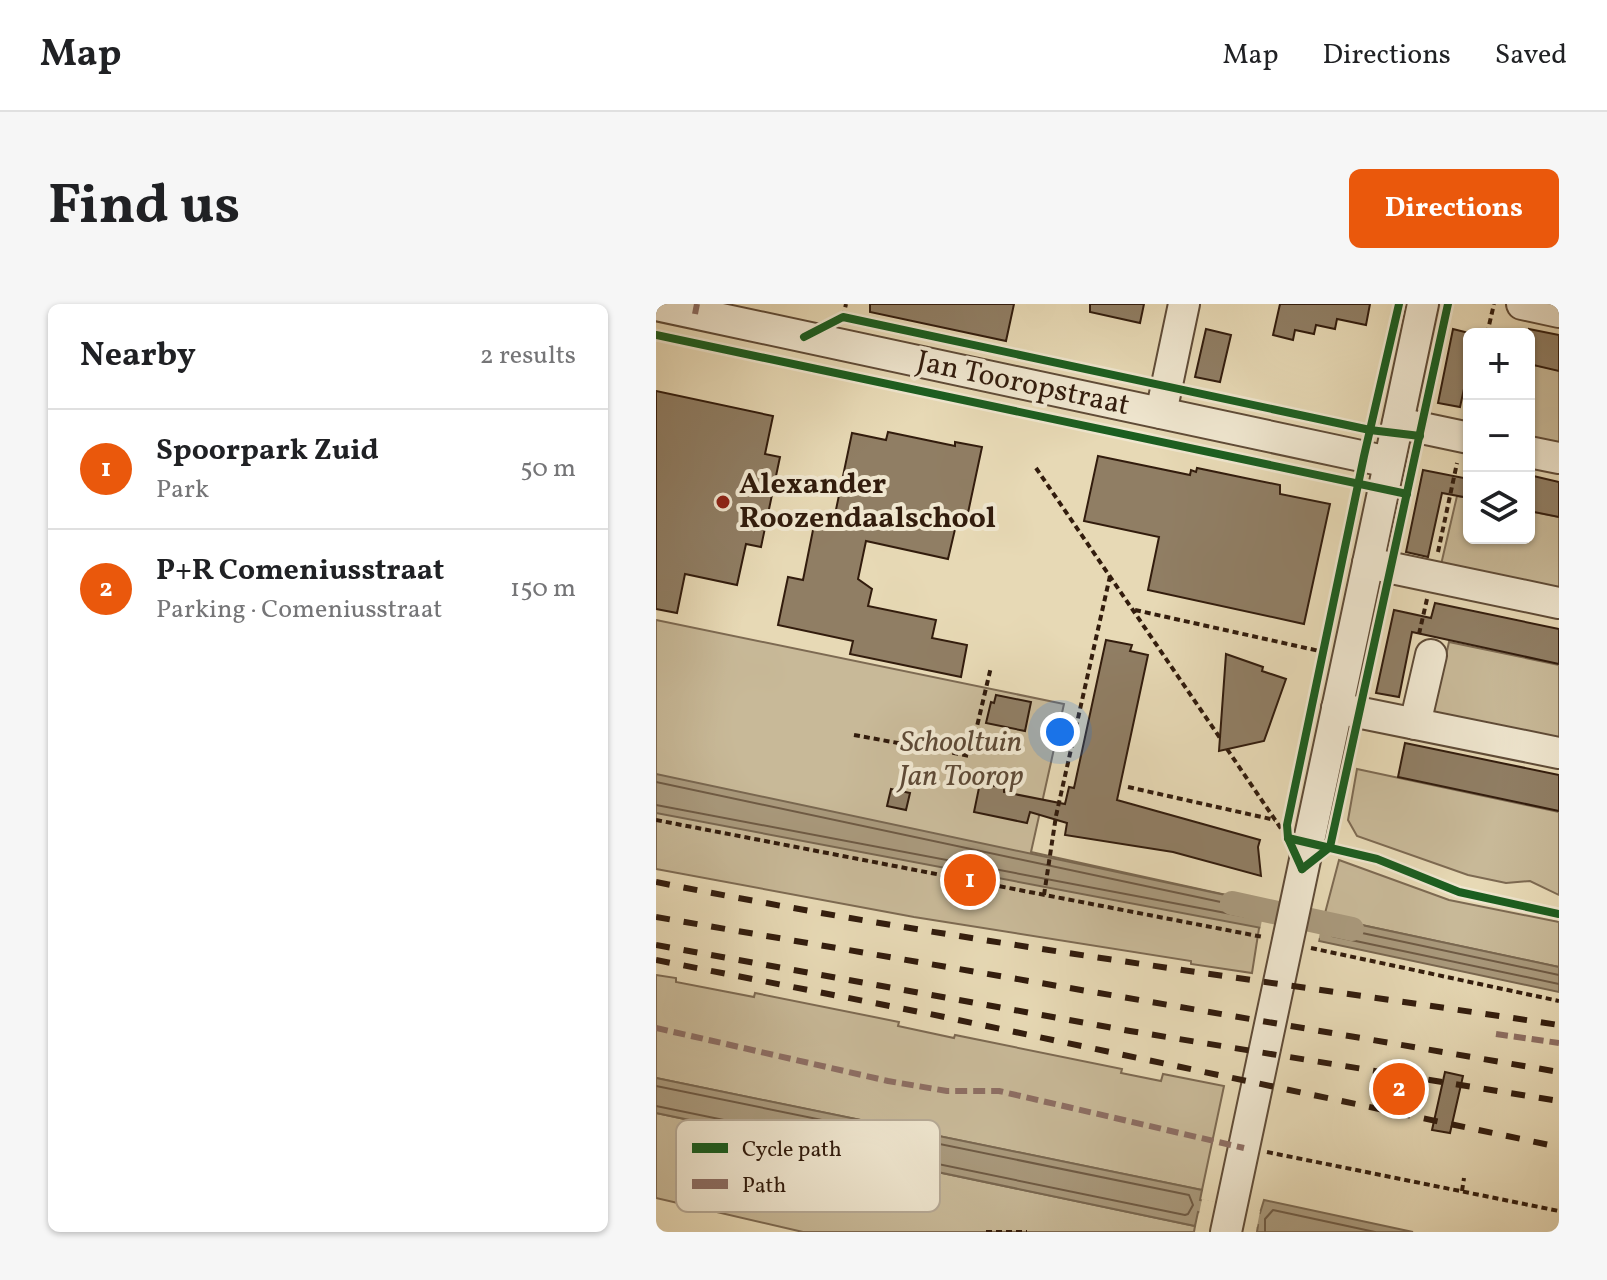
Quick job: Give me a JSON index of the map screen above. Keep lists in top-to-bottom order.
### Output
{
  "streets": {
    "street": ["Jan Tooropstraat"]
  },
  "parks": ["Schooltuin Jan Toorop"],
  "places": ["Alexander Roozendaalschool"],
  "legend": ["Cycle path", "Path"],
  "page": {
    "header": "Map",
    "nav": ["Map", "Directions", "Saved"],
    "title": "Find us",
    "buttons": "Directions",
    "heading": ["Nearby", "2 results"],
    "map_buttons": ["+", "−"],
    "list": [
      {
        "mark": "1",
        "name": "Spoorpark Zuid",
        "note": "Park",
        "value": "50 m"
      },
      {
        "mark": "2",
        "name": "P+R Comeniusstraat",
        "note": "Parking · Comeniusstraat",
        "value": "150 m"
      }
    ],
    "pins": ["1", "2"]
  }
}
